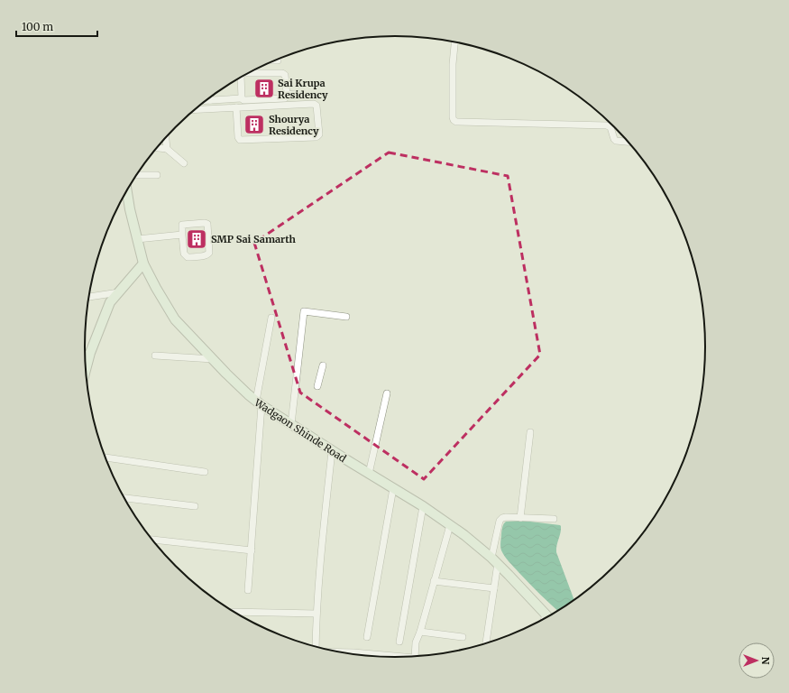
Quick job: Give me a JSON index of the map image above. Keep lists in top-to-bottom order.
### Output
{
  "streets": {
    "street": ["Wadgaon Shinde Road"]
  },
  "places": {
    "building": ["Sai Krupa Residency", "Shourya Residency", "SMP Sai Samarth"]
  },
  "scale_bar": "100 m",
  "north": "right"
}
